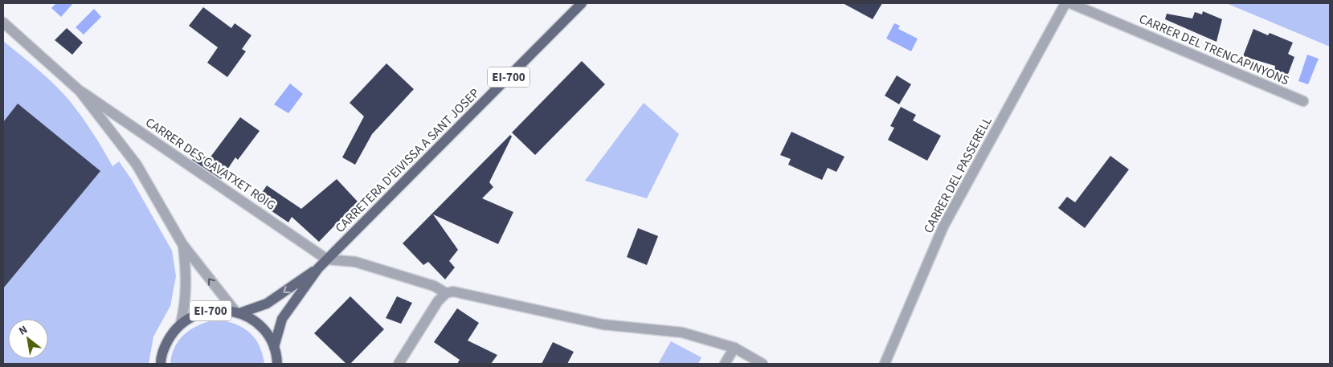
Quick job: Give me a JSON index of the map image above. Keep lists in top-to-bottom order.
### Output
{
  "streets": {
    "main road": ["EI-700", "CARRETERA D'EIVISSA A SANT JOSEP"],
    "street": ["CARRER DEL TRENCAPINYONS", "CARRER DES GAVATXET ROIG", "CARRER DEL PASSERELL"]
  },
  "crossings": [
    ["CARRER DEL TRENCAPINYONS", "CARRER DEL PASSERELL"],
    ["EI-700", "CARRETERA D'EIVISSA A SANT JOSEP"],
    ["EI-700", "CARRER DES GAVATXET ROIG"],
    ["CARRETERA D'EIVISSA A SANT JOSEP", "CARRER DES GAVATXET ROIG"]
  ],
  "north": "top left"
}
